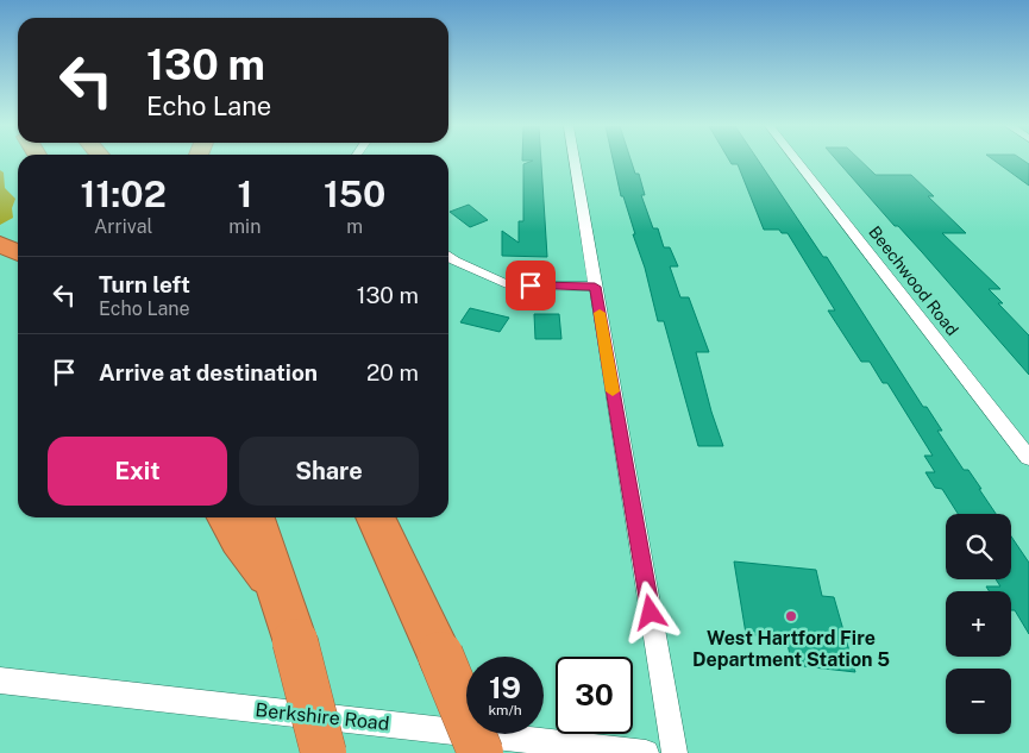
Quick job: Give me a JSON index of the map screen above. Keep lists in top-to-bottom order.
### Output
{
  "streets": {
    "street": ["Beechwood Road", "Berkshire Road"]
  },
  "places": ["West Hartford Fire Department Station 5"],
  "page": {
    "turn": ["130 m", "Echo Lane"],
    "eta": [
      "11:02",
      "Arrival",
      "1",
      "min",
      "150",
      "m"
    ],
    "list": [
      {
        "name": "Turn left",
        "note": "Echo Lane",
        "value": "130 m"
      },
      {
        "name": "Arrive at destination",
        "value": "20 m"
      }
    ],
    "buttons": ["Exit", "Share"],
    "map_buttons": ["+", "−"],
    "speed": "19 km/h",
    "limit": "30"
  }
}
